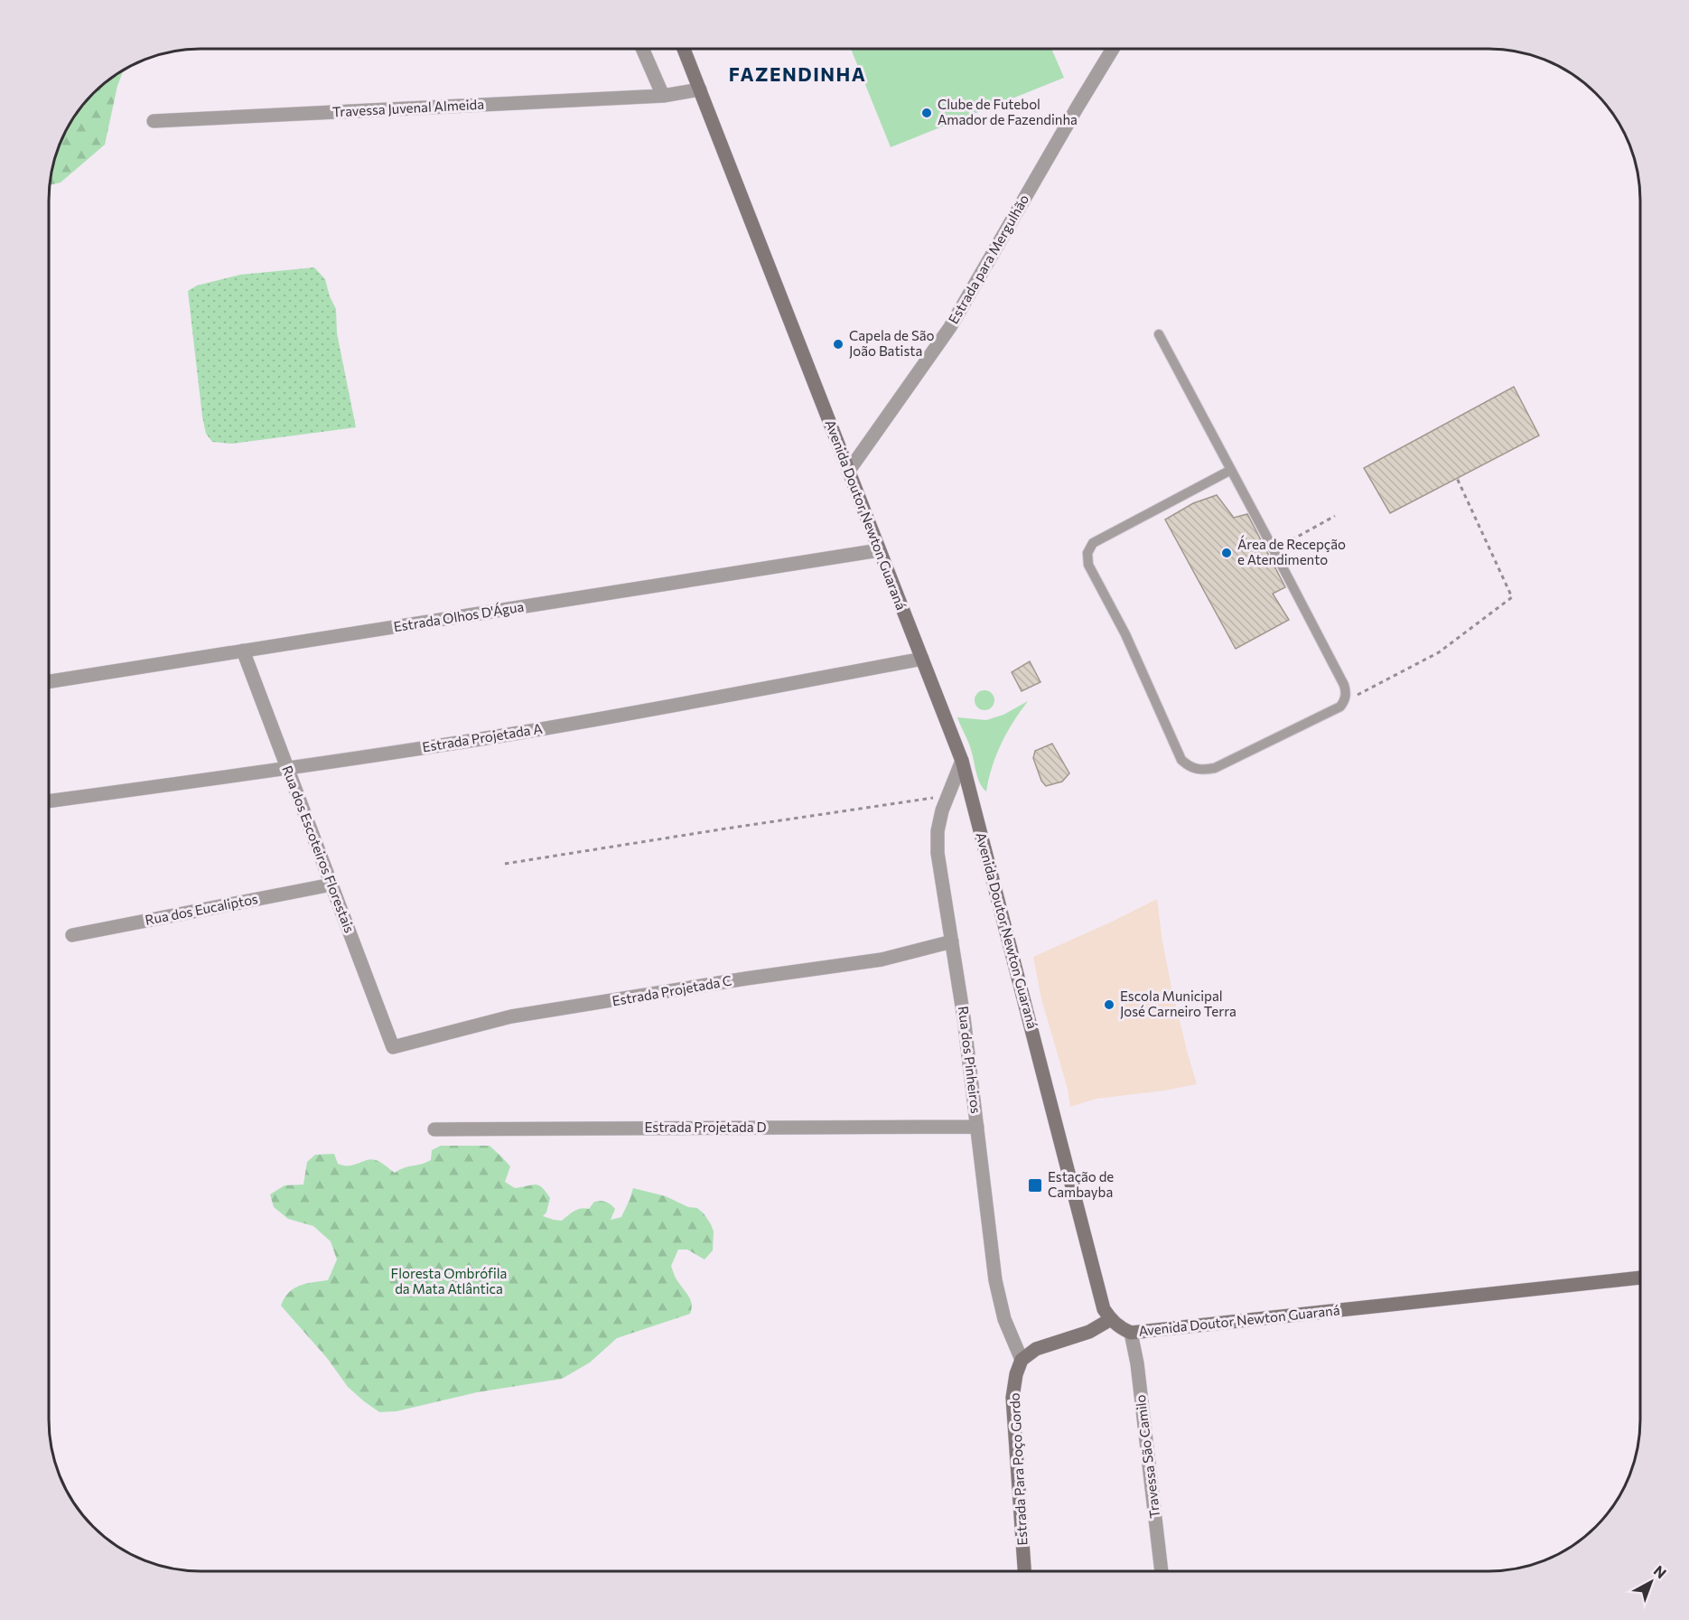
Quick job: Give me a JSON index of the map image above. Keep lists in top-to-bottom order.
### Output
{
  "streets": {
    "main road": ["Avenida Doutor Newton Guaraná", "Estrada Para Poço Gordo"],
    "street": [
      "Travessa Juvenal Almeida",
      "Estrada para Mergulhão",
      "Estrada Olhos D'Água",
      "Estrada Projetada A",
      "Rua dos Escoteiros Florestais",
      "Rua dos Eucaliptos",
      "Estrada Projetada C",
      "Rua dos Pinheiros",
      "Estrada Projetada D",
      "Travessa São Camilo"
    ]
  },
  "crossings": [
    ["Travessa Juvenal Almeida", "Avenida Doutor Newton Guaraná"],
    ["Estrada para Mergulhão", "Avenida Doutor Newton Guaraná"],
    ["Avenida Doutor Newton Guaraná", "Estrada Olhos D'Água"],
    ["Avenida Doutor Newton Guaraná", "Estrada Projetada A"],
    ["Avenida Doutor Newton Guaraná", "Rua dos Pinheiros"],
    ["Avenida Doutor Newton Guaraná", "Travessa São Camilo"],
    ["Estrada Olhos D'Água", "Rua dos Escoteiros Florestais"],
    ["Estrada Projetada A", "Rua dos Escoteiros Florestais"],
    ["Rua dos Escoteiros Florestais", "Rua dos Eucaliptos"],
    ["Rua dos Escoteiros Florestais", "Estrada Projetada C"],
    ["Estrada Projetada C", "Rua dos Pinheiros"],
    ["Rua dos Pinheiros", "Estrada Projetada D"],
    ["Rua dos Pinheiros", "Estrada Para Poço Gordo"]
  ],
  "districts": ["FAZENDINHA"],
  "parks": ["Floresta Ombrófila da Mata Atlântica"],
  "places": {
    "other": [
      "Clube de Futebol Amador de Fazendinha",
      "Capela de São João Batista",
      "Área de Recepção e Atendimento",
      "Escola Municipal José Carneiro Terra"
    ],
    "transit": ["Estação de Cambayba"]
  },
  "north": "top right"
}
